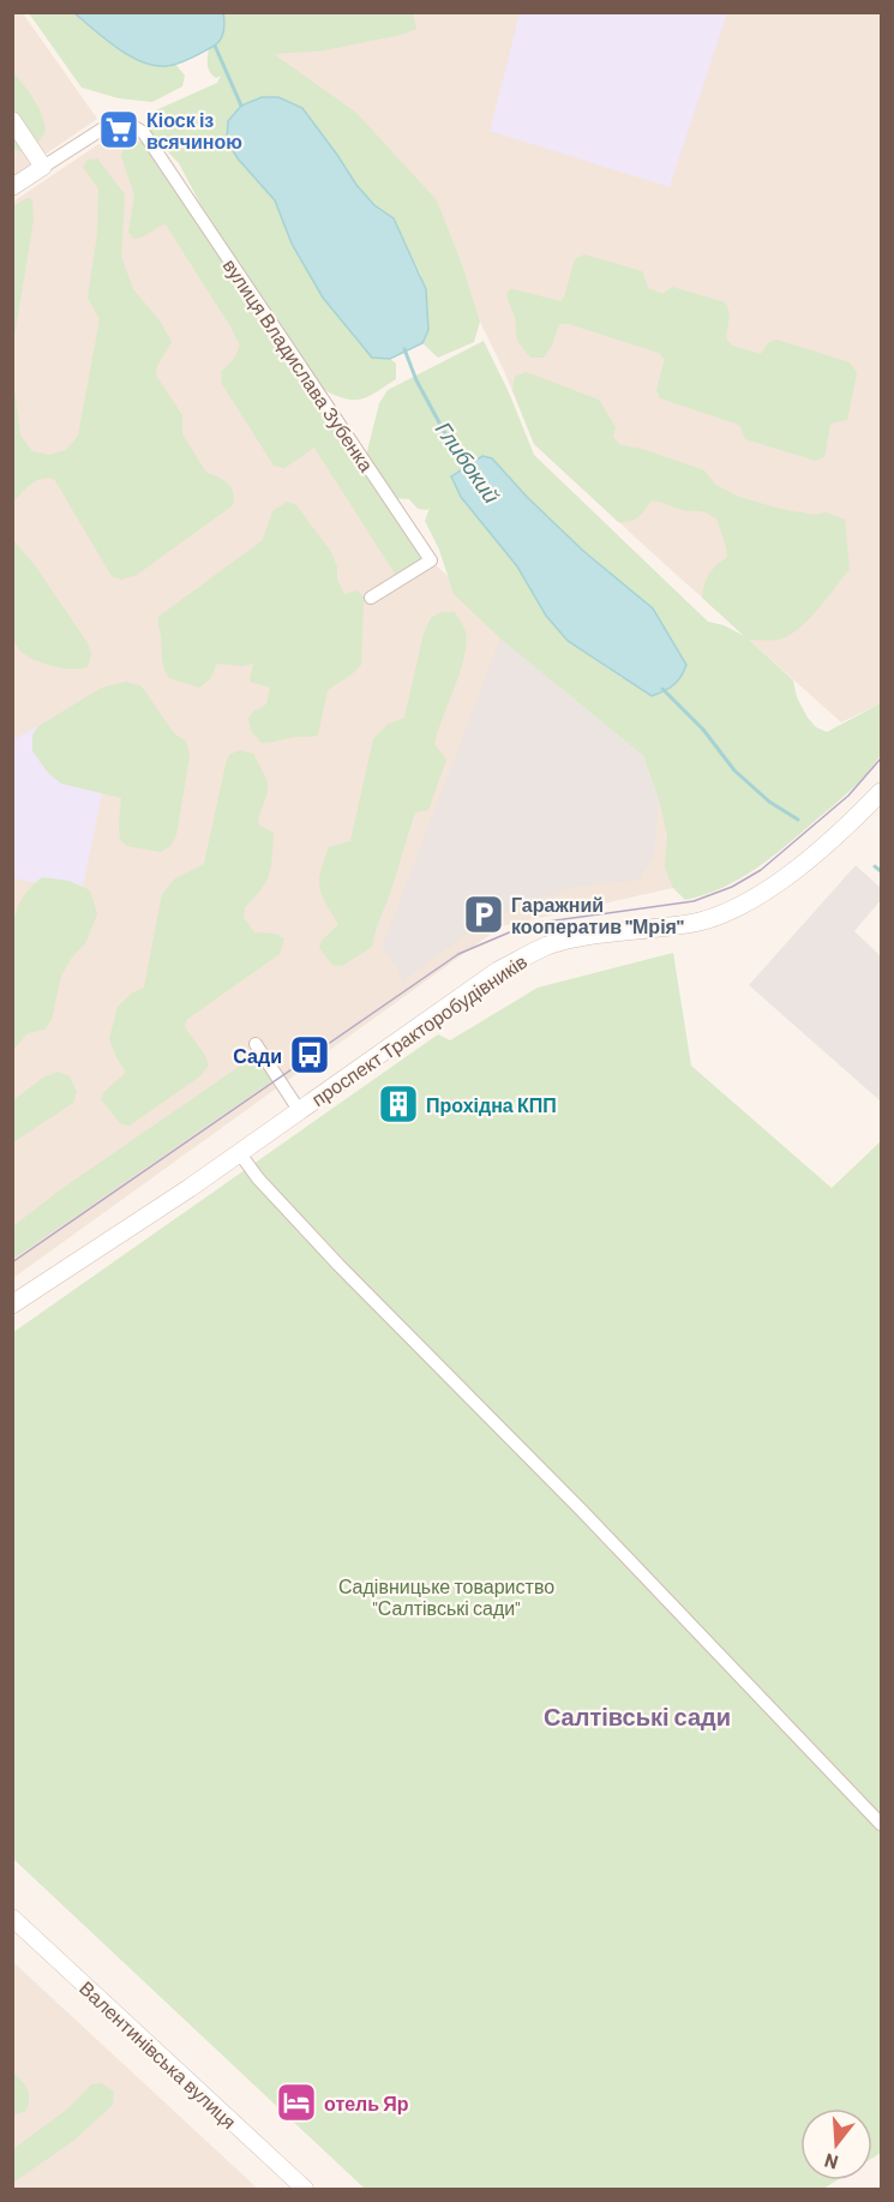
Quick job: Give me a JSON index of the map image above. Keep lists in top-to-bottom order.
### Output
{
  "streets": {
    "main road": ["проспект Тракторобудівників"],
    "street": ["вулиця Владислава Зубенка", "Валентинівська вулиця"]
  },
  "districts": ["Салтівські сади"],
  "water": ["Глибокий"],
  "parks": ["Садівницьке товариство \"Салтівські сади\""],
  "places": {
    "supermarket": ["Кіоск із всячиною"],
    "parking": ["Гаражний кооператив \"Мрія\""],
    "bus stop": ["Сади"],
    "building": ["Прохідна КПП"],
    "hotel": ["отель Яр"]
  },
  "north": "bottom"
}
